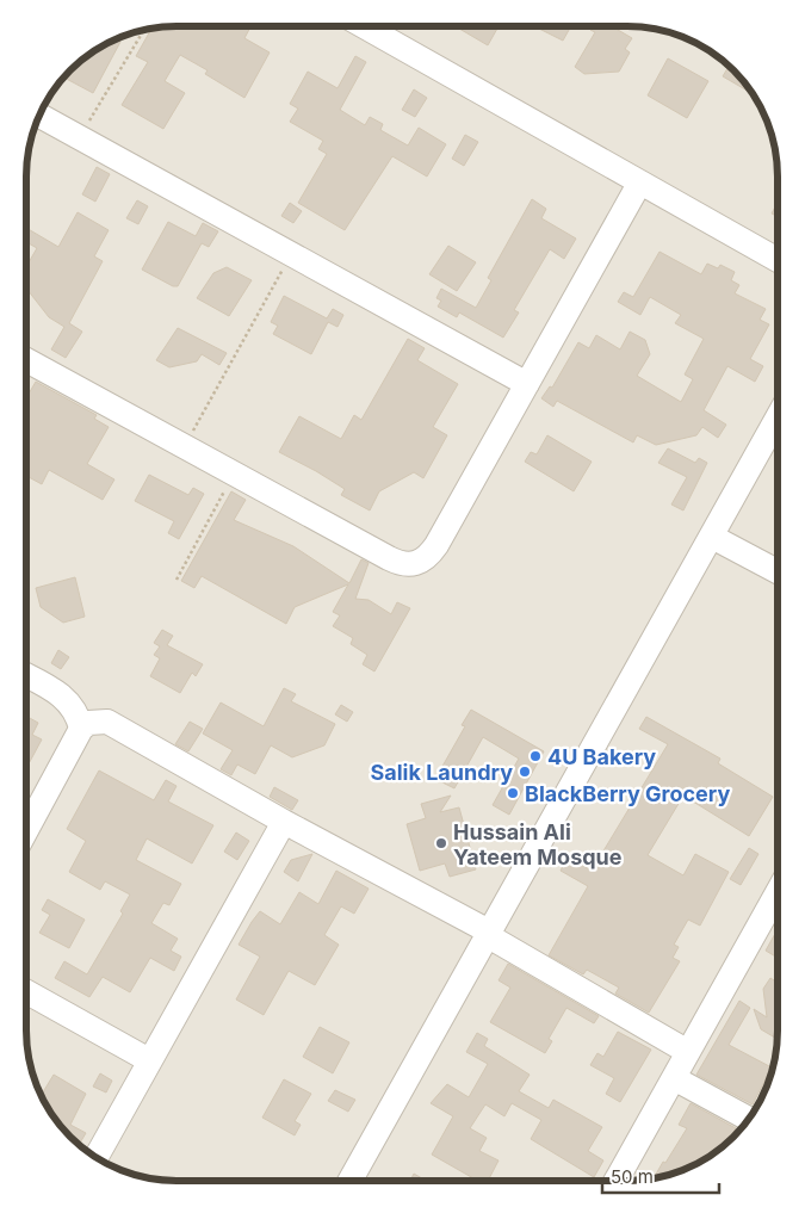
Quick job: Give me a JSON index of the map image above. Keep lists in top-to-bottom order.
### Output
{
  "places": [
    "4U Bakery",
    "Salik Laundry",
    "BlackBerry Grocery",
    "Hussain Ali Yateem Mosque"
  ],
  "scale_bar": "50 m"
}
